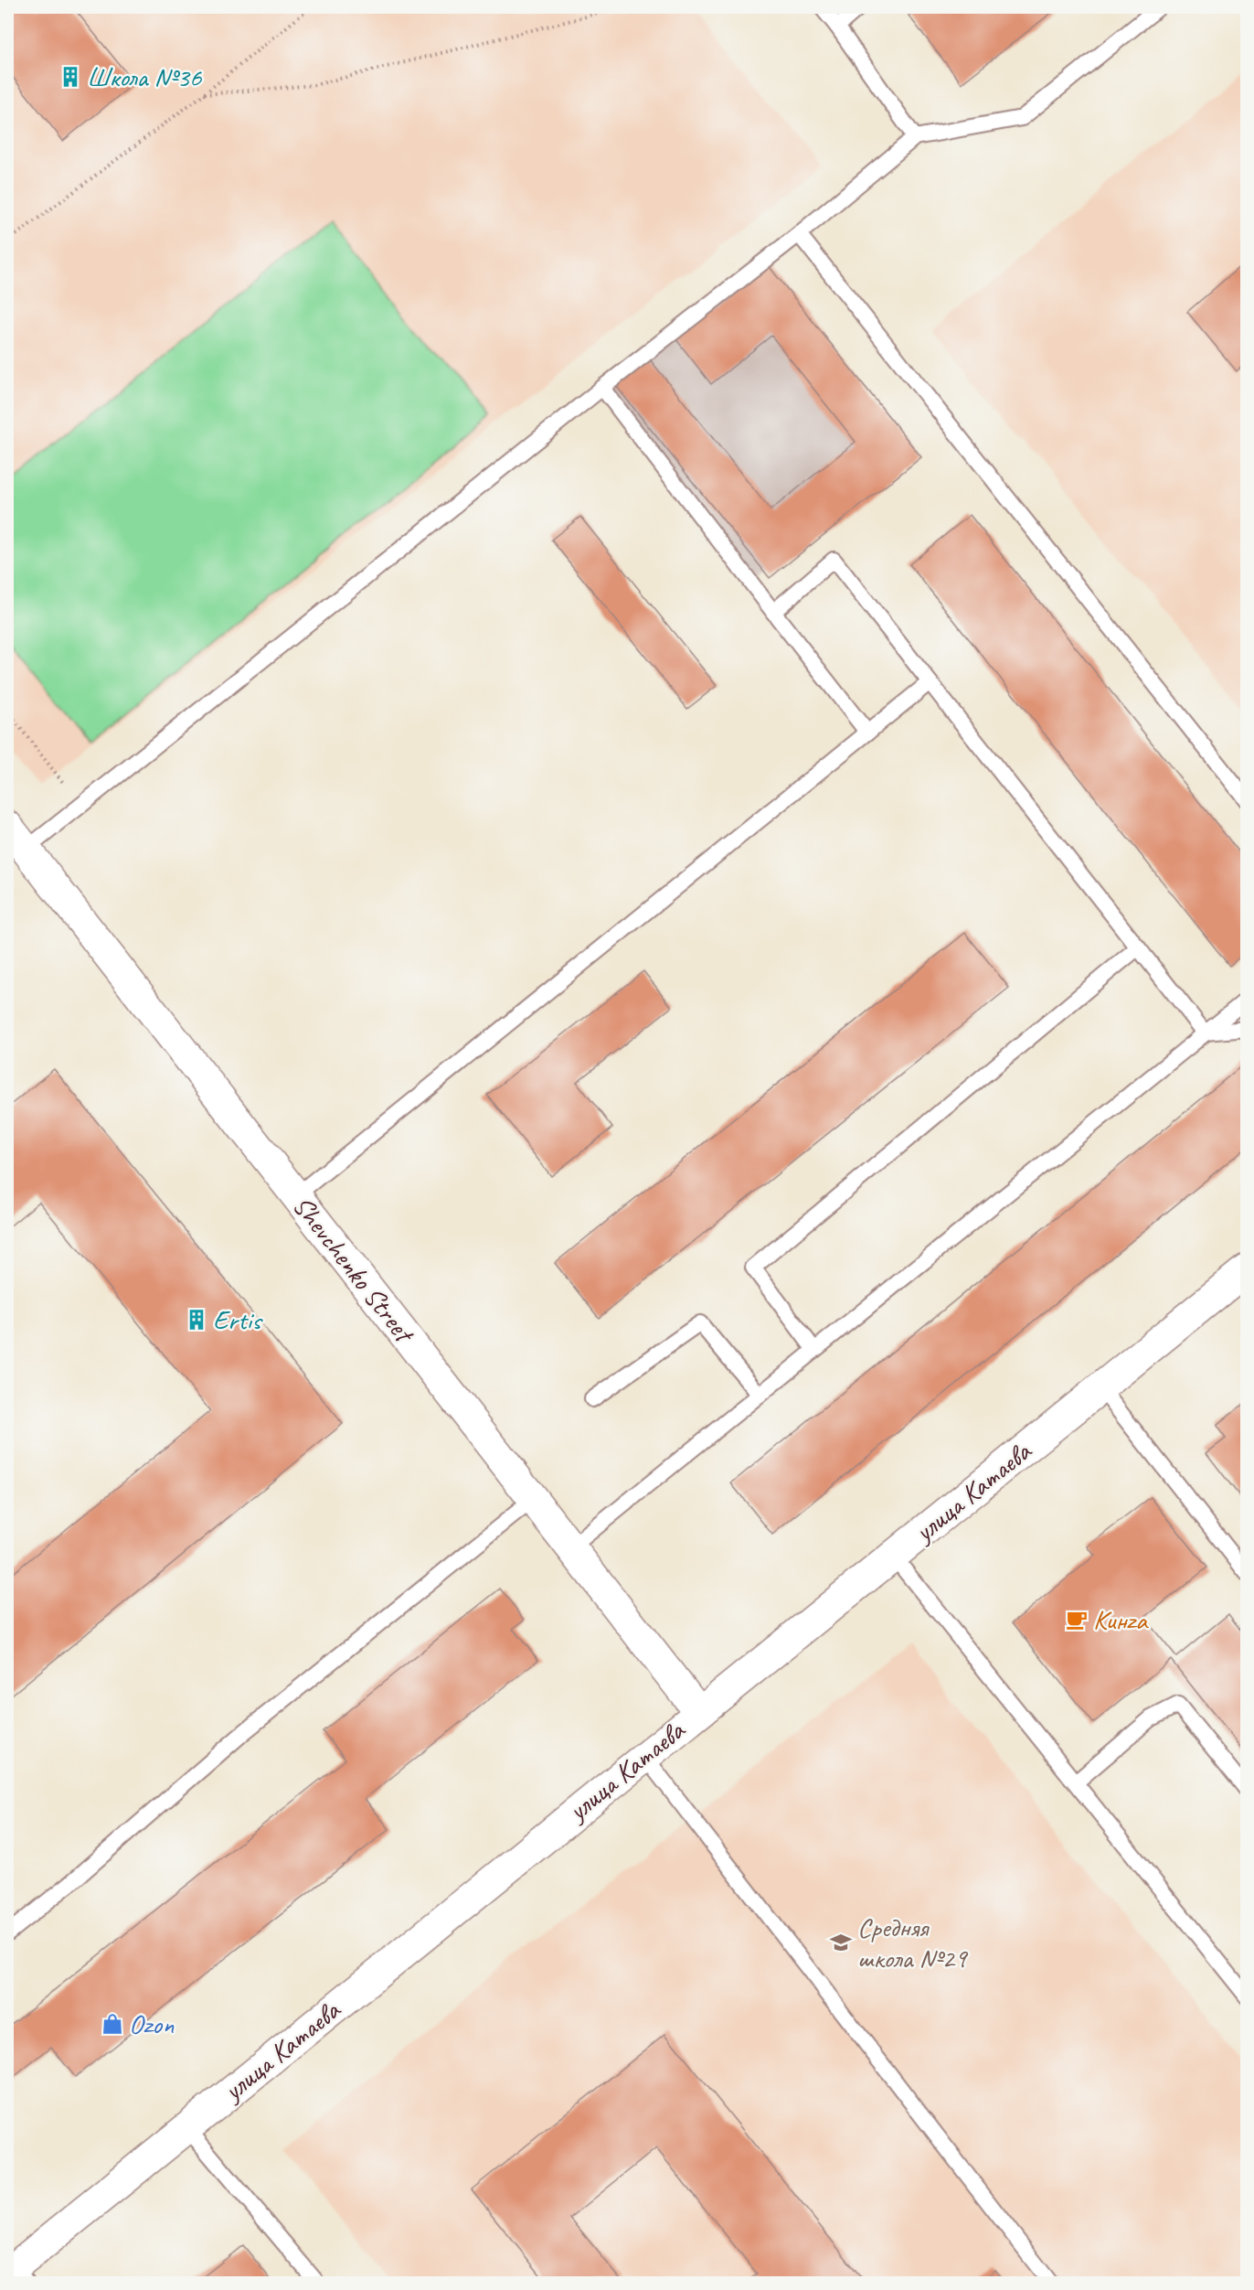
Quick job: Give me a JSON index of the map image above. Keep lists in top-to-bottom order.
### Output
{
  "streets": {
    "street": ["Shevchenko Street", "улица Катаева"]
  },
  "crossings": [
    ["Shevchenko Street", "улица Катаева"]
  ],
  "places": {
    "building": ["Школа №36", "Ertis"],
    "cafe": ["Кинzа"],
    "school or university": ["Средняя школа №29"],
    "shop": ["Ozon"]
  }
}
